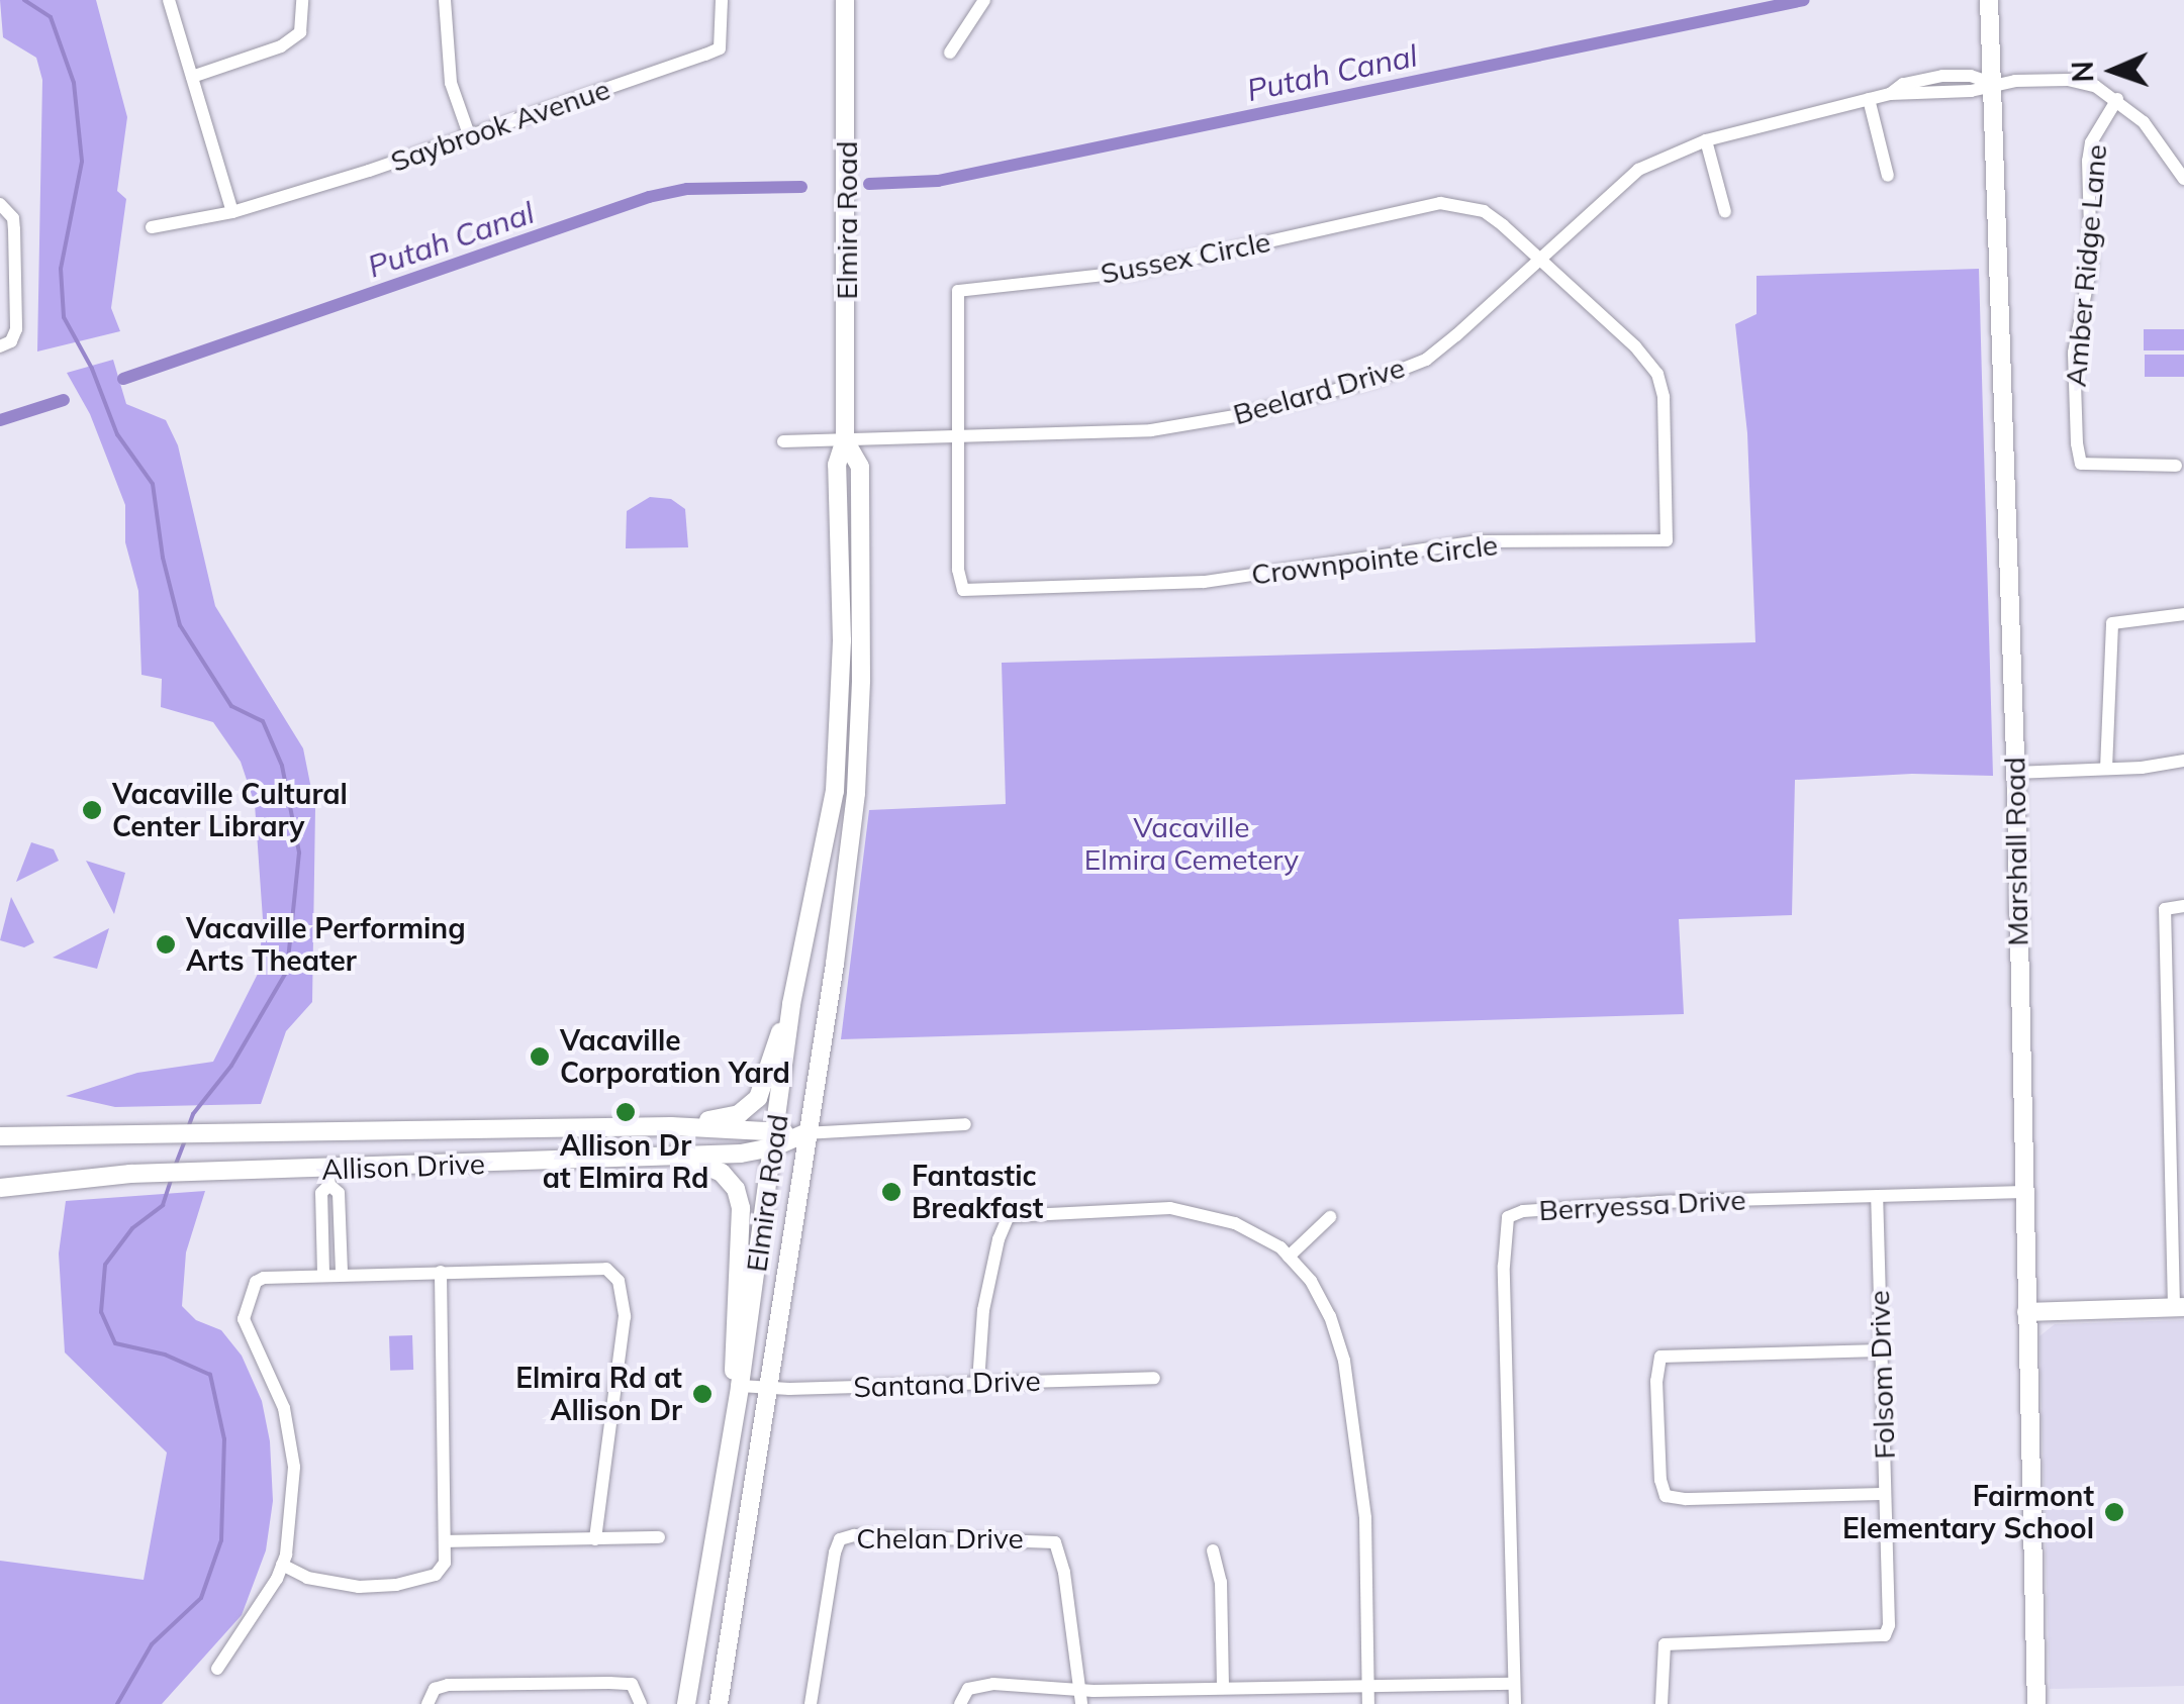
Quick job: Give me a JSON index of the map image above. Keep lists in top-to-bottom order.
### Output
{
  "streets": {
    "main road": ["Elmira Road", "Marshall Road", "Allison Drive"],
    "street": [
      "Saybrook Avenue",
      "Sussex Circle",
      "Amber Ridge Lane",
      "Beelard Drive",
      "Crownpointe Circle",
      "Berryessa Drive",
      "Folsom Drive",
      "Santana Drive",
      "Chelan Drive"
    ]
  },
  "crossings": [
    ["Elmira Road", "Beelard Drive"],
    ["Elmira Road", "Allison Drive"],
    ["Elmira Road", "Santana Drive"],
    ["Sussex Circle", "Beelard Drive"],
    ["Sussex Circle", "Crownpointe Circle"],
    ["Amber Ridge Lane", "Beelard Drive"],
    ["Beelard Drive", "Crownpointe Circle"],
    ["Beelard Drive", "Marshall Road"],
    ["Marshall Road", "Berryessa Drive"],
    ["Berryessa Drive", "Folsom Drive"]
  ],
  "water": ["Putah Canal"],
  "parks": ["Vacaville Elmira Cemetery"],
  "places": [
    "Vacaville Cultural Center Library",
    "Vacaville Performing Arts Theater",
    "Vacaville Corporation Yard",
    "Allison Dr at Elmira Rd",
    "Fantastic Breakfast",
    "Elmira Rd at Allison Dr",
    "Fairmont Elementary School"
  ],
  "north": "left"
}
